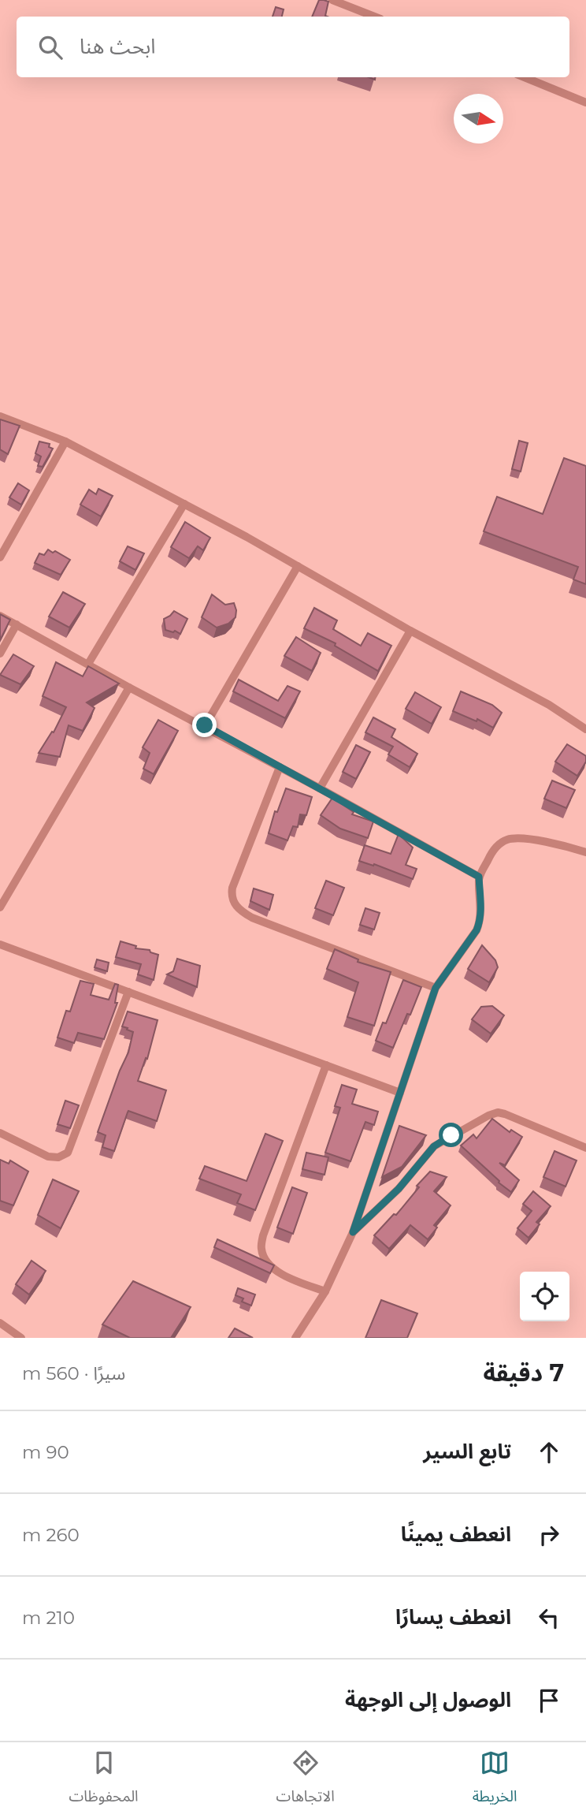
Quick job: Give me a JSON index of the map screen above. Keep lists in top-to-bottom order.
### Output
{
  "north": "right",
  "page": {
    "search": "ابحث هنا",
    "heading": ["7 دقيقة", "سيرًا · 560 m"],
    "list": [
      ["تابع السير", "90 m"],
      ["انعطف يمينًا", "260 m"],
      ["انعطف يسارًا", "210 m"],
      "الوصول إلى الوجهة"
    ],
    "nav": ["الخريطة", "الاتجاهات", "المحفوظات"]
  }
}
